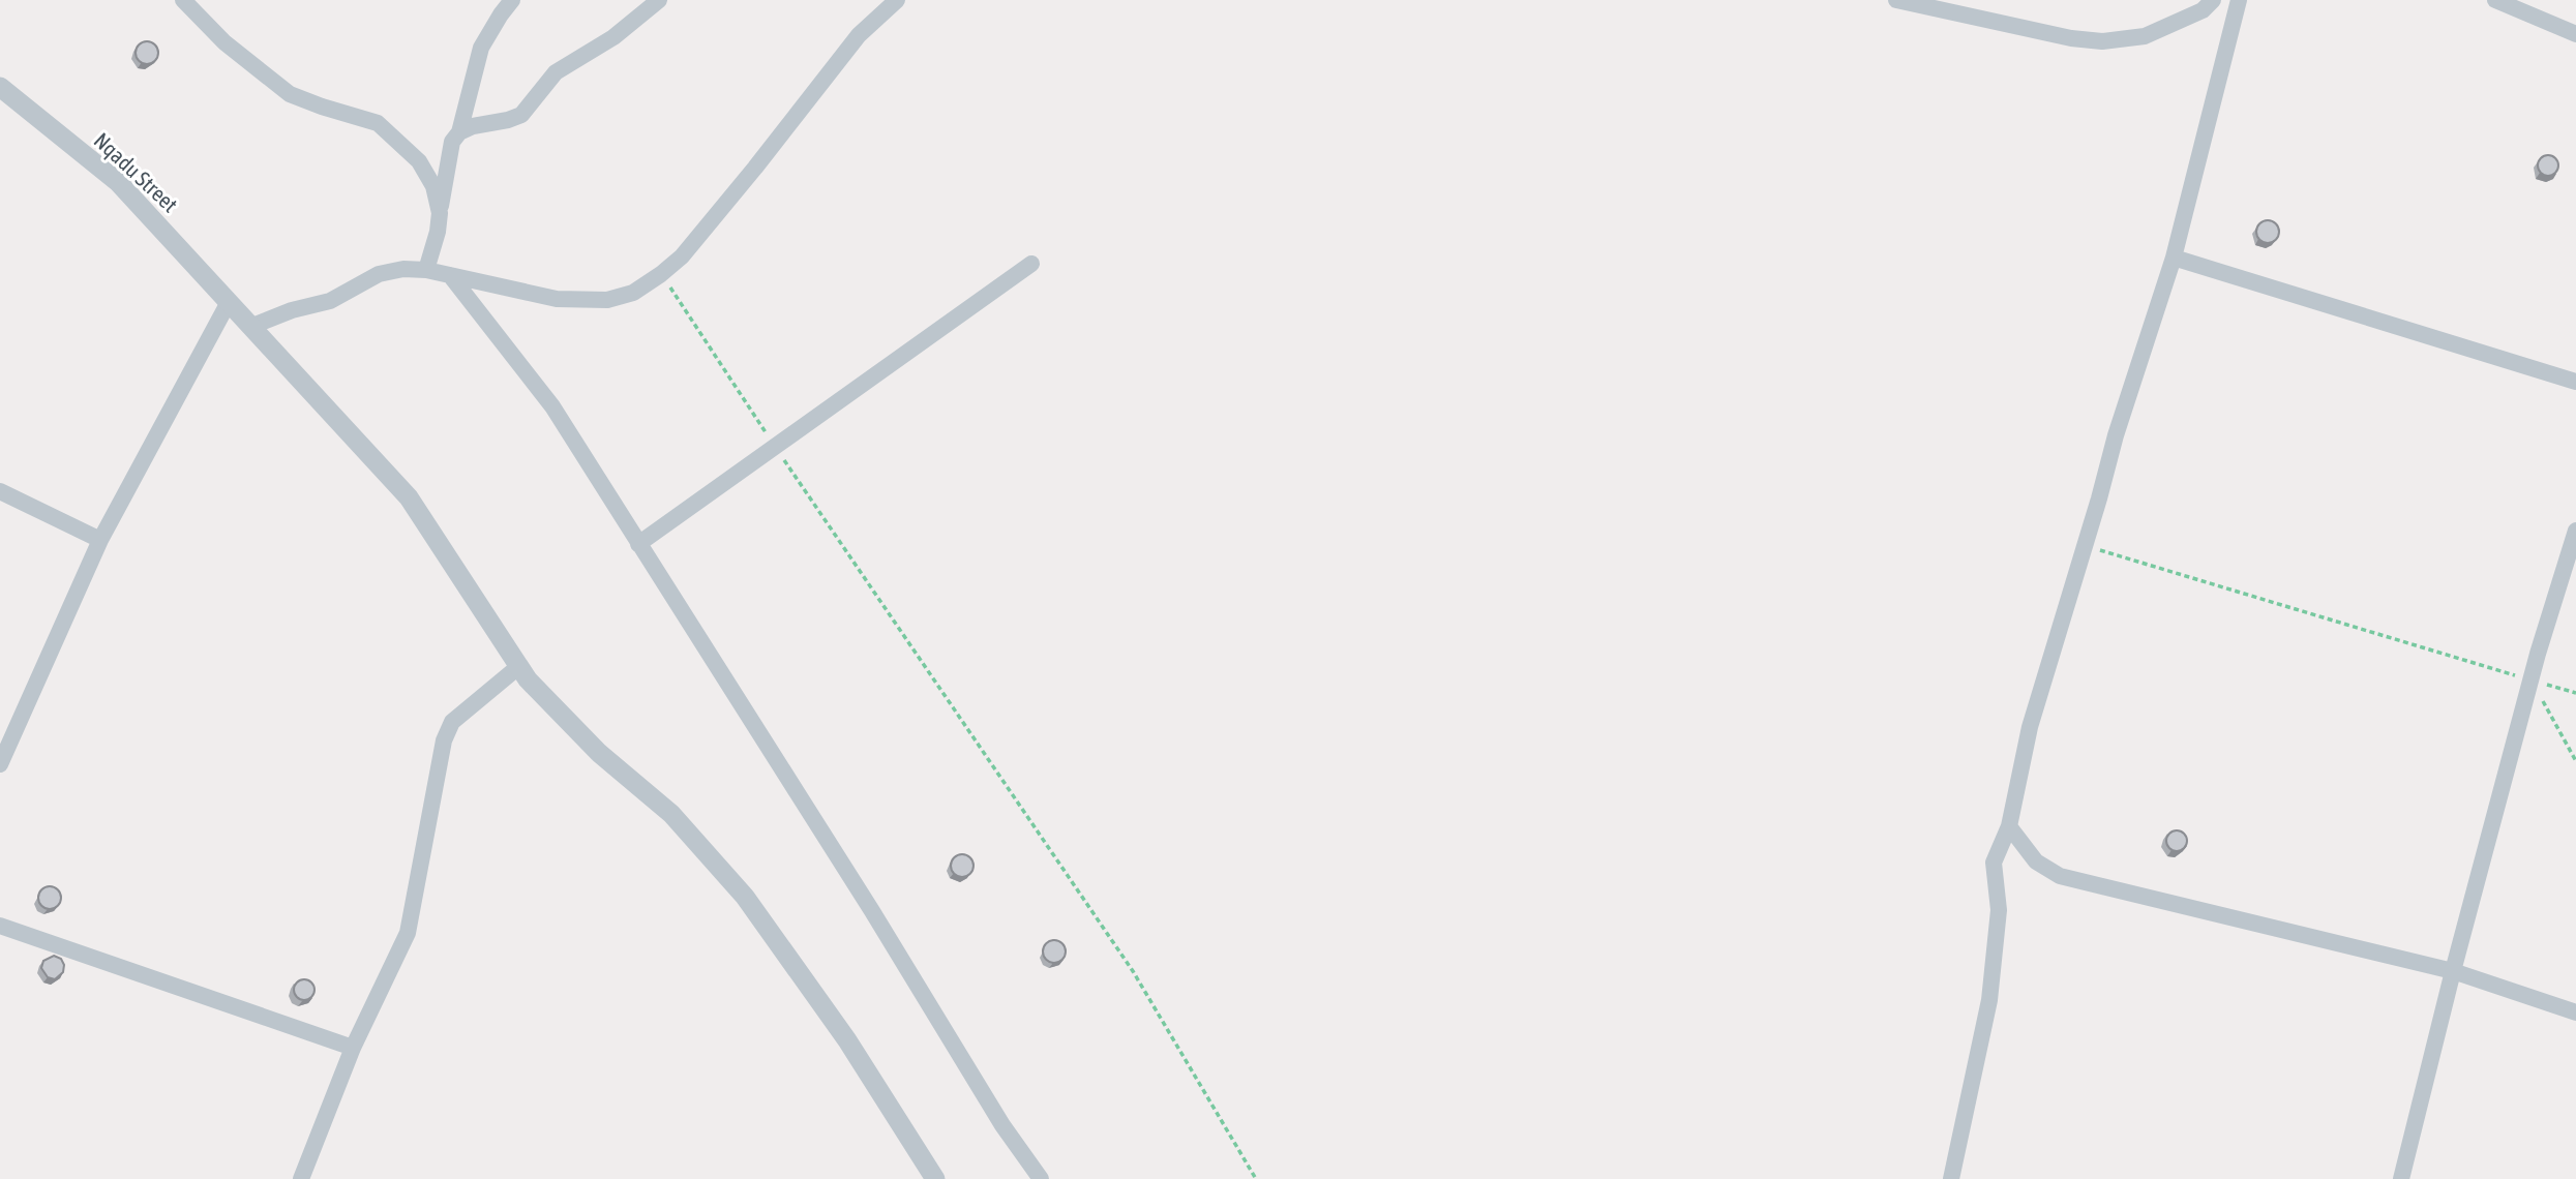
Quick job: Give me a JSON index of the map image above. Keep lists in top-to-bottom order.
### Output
{
  "streets": {
    "street": ["Nqadu Street"]
  }
}
